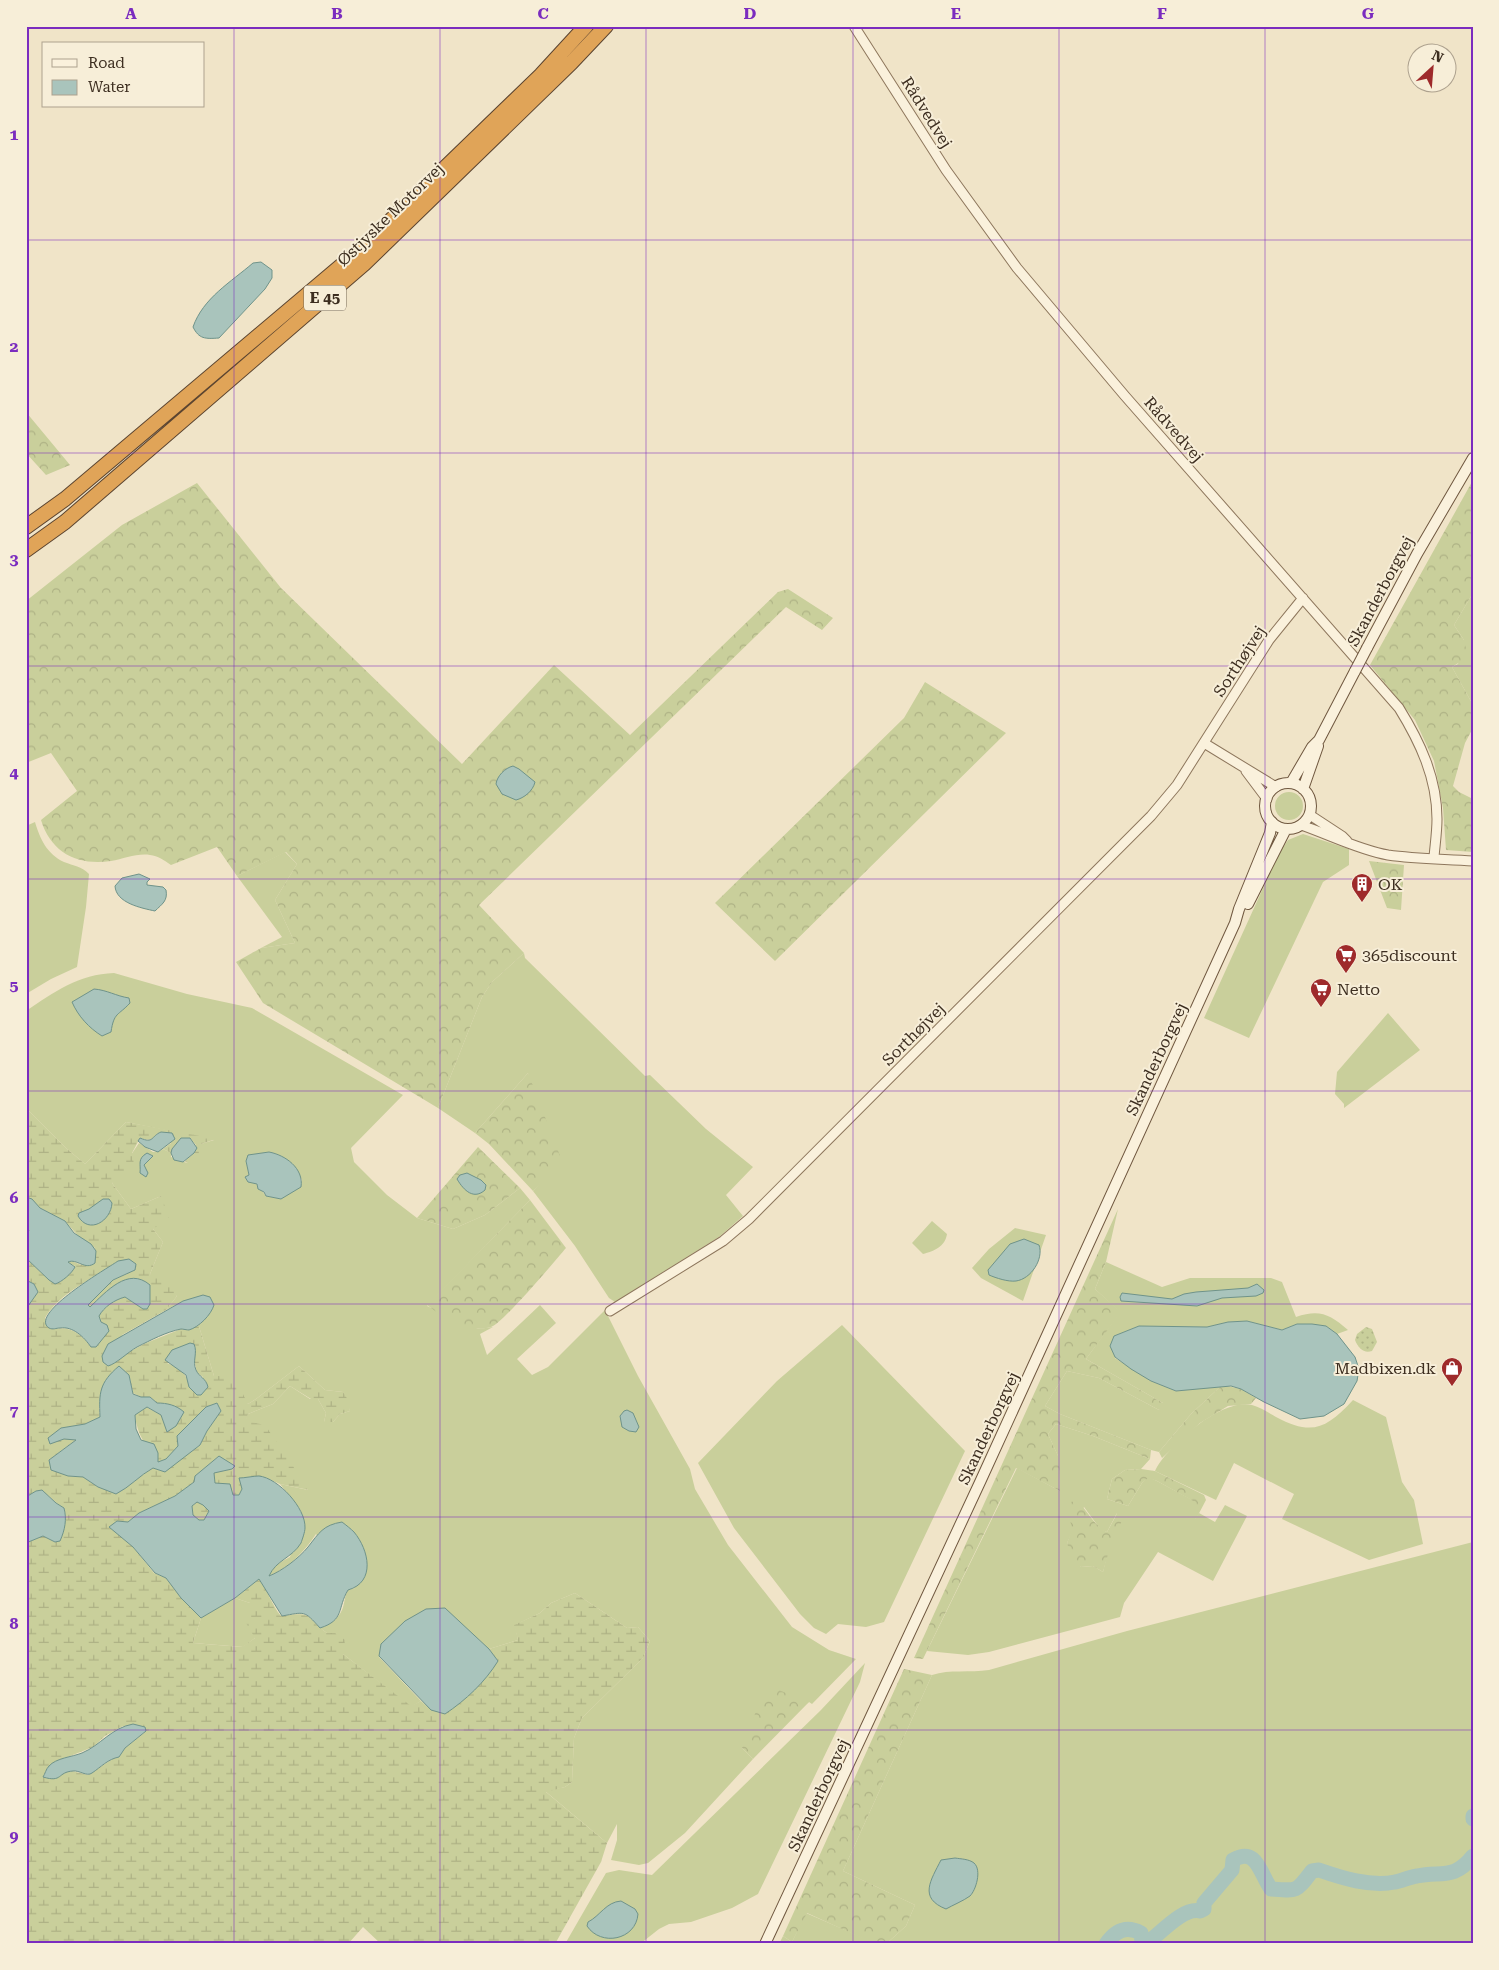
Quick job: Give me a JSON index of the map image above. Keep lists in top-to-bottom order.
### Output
{
  "streets": {
    "highway": ["Østjyske Motorvej", "E 45"],
    "main road": ["Skanderborgvej"],
    "street": ["Rådvedvej", "Sorthøjvej"]
  },
  "crossings": [
    ["Rådvedvej", "Sorthøjvej"]
  ],
  "places": {
    "building": ["OK"],
    "supermarket": ["365discount", "Netto"],
    "shop": ["Madbixen.dk"]
  },
  "legend": ["Road", "Water"],
  "north": "top right",
  "grid": {
    "columns": [
      "A",
      "B",
      "C",
      "D",
      "E",
      "F",
      "G"
    ],
    "rows": [
      "1",
      "2",
      "3",
      "4",
      "5",
      "6",
      "7",
      "8",
      "9"
    ]
  }
}
